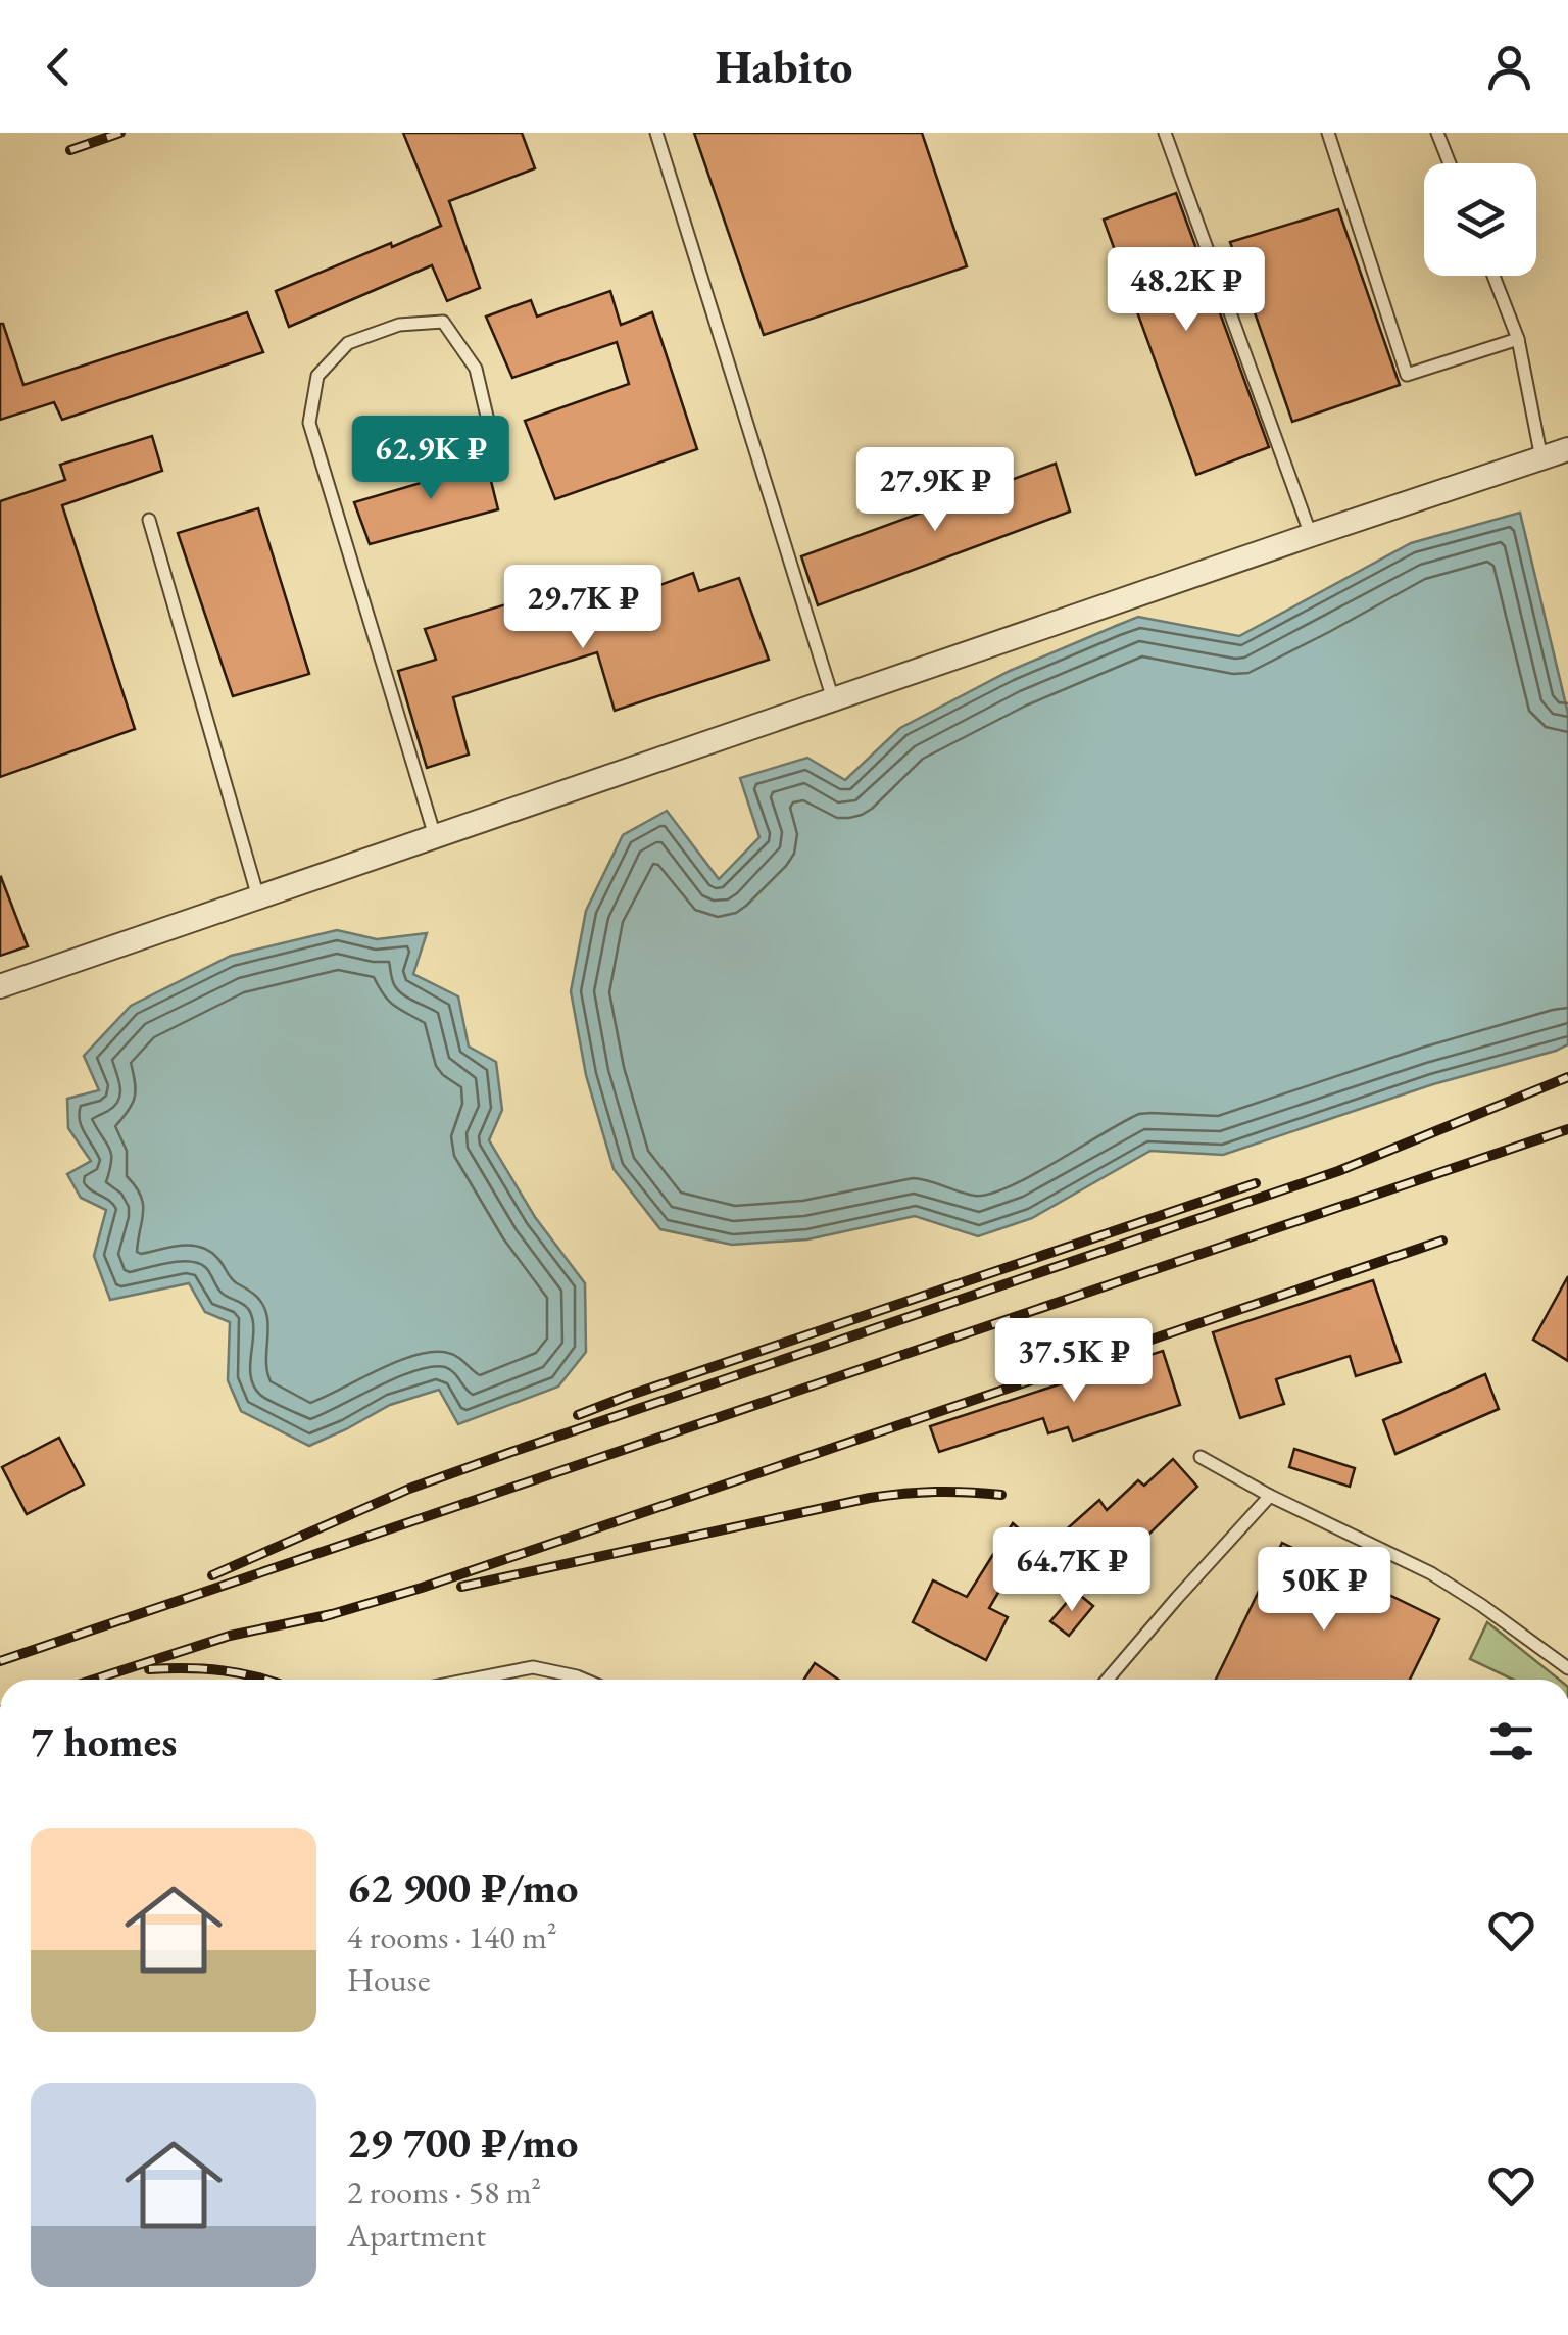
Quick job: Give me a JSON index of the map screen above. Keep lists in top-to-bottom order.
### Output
{
  "page": {
    "header": "Habito",
    "price": [
      "48.2K ₽",
      "62.9K ₽",
      "27.9K ₽",
      "29.7K ₽",
      "37.5K ₽",
      "64.7K ₽",
      "50K ₽"
    ],
    "heading": "7 homes",
    "list": [
      {
        "name": "62 900 ₽/mo",
        "note": "4 rooms · 140 m² · House"
      },
      {
        "name": "29 700 ₽/mo",
        "note": "2 rooms · 58 m² · Apartment"
      }
    ]
  }
}
